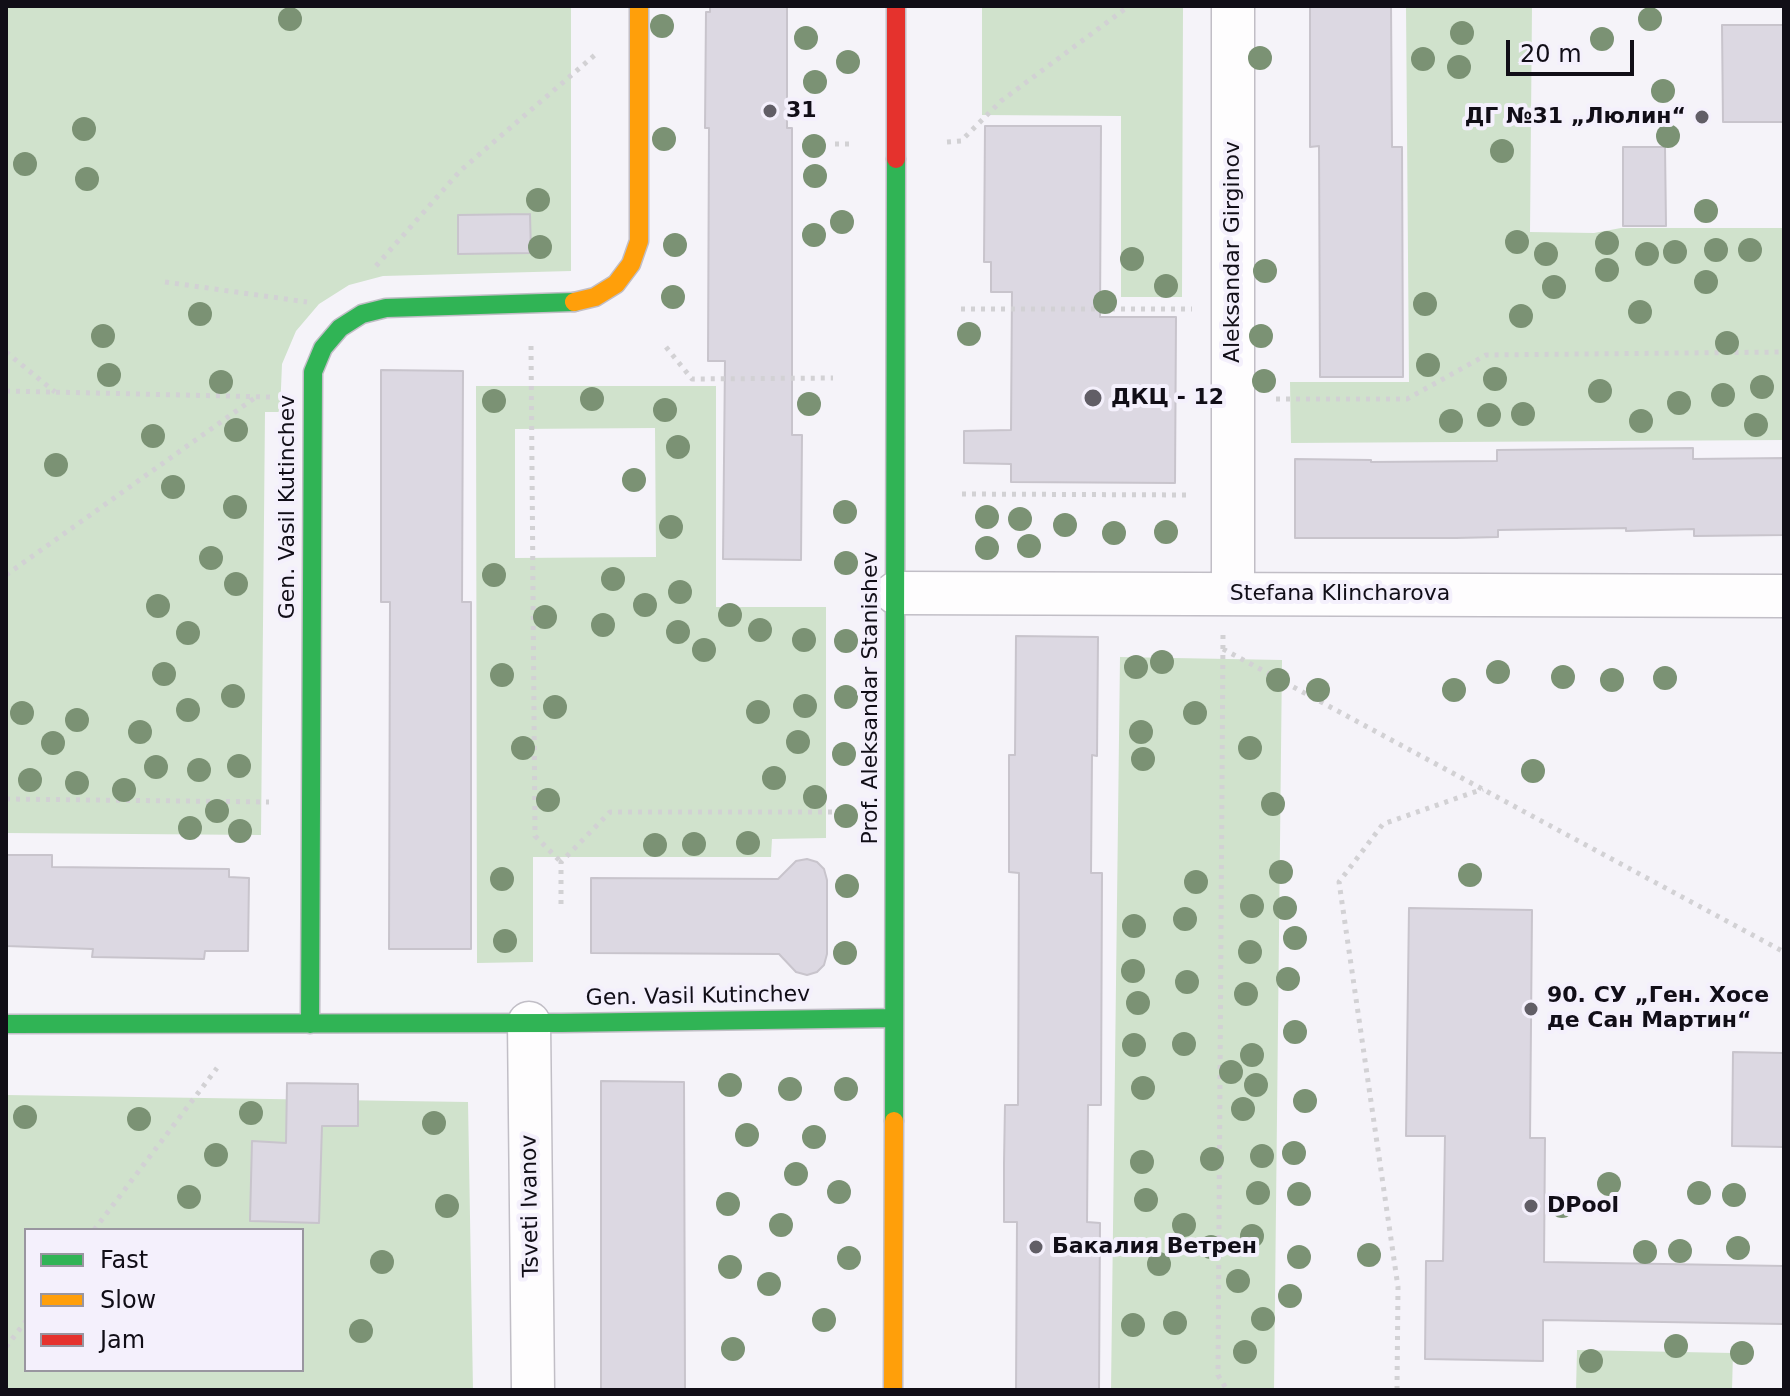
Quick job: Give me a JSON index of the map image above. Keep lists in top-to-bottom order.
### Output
{
  "streets": {
    "street": [
      "Aleksandar Girginov",
      "Gen. Vasil Kutinchev",
      "Stefana Klincharova",
      "Prof. Aleksandar Stanishev",
      "Tsveti Ivanov"
    ]
  },
  "crossings": [
    ["Aleksandar Girginov", "Stefana Klincharova"],
    ["Gen. Vasil Kutinchev", "Prof. Aleksandar Stanishev"],
    ["Gen. Vasil Kutinchev", "Tsveti Ivanov"],
    ["Stefana Klincharova", "Prof. Aleksandar Stanishev"]
  ],
  "places": [
    "31",
    "ДГ №31 „Люлин“",
    "ДКЦ - 12",
    "90. СУ „Ген. Хосе де Сан Мартин“",
    "DPool",
    "Бакалия Ветрен"
  ],
  "legend": ["Fast", "Slow", "Jam"],
  "scale_bar": "20 m"
}
